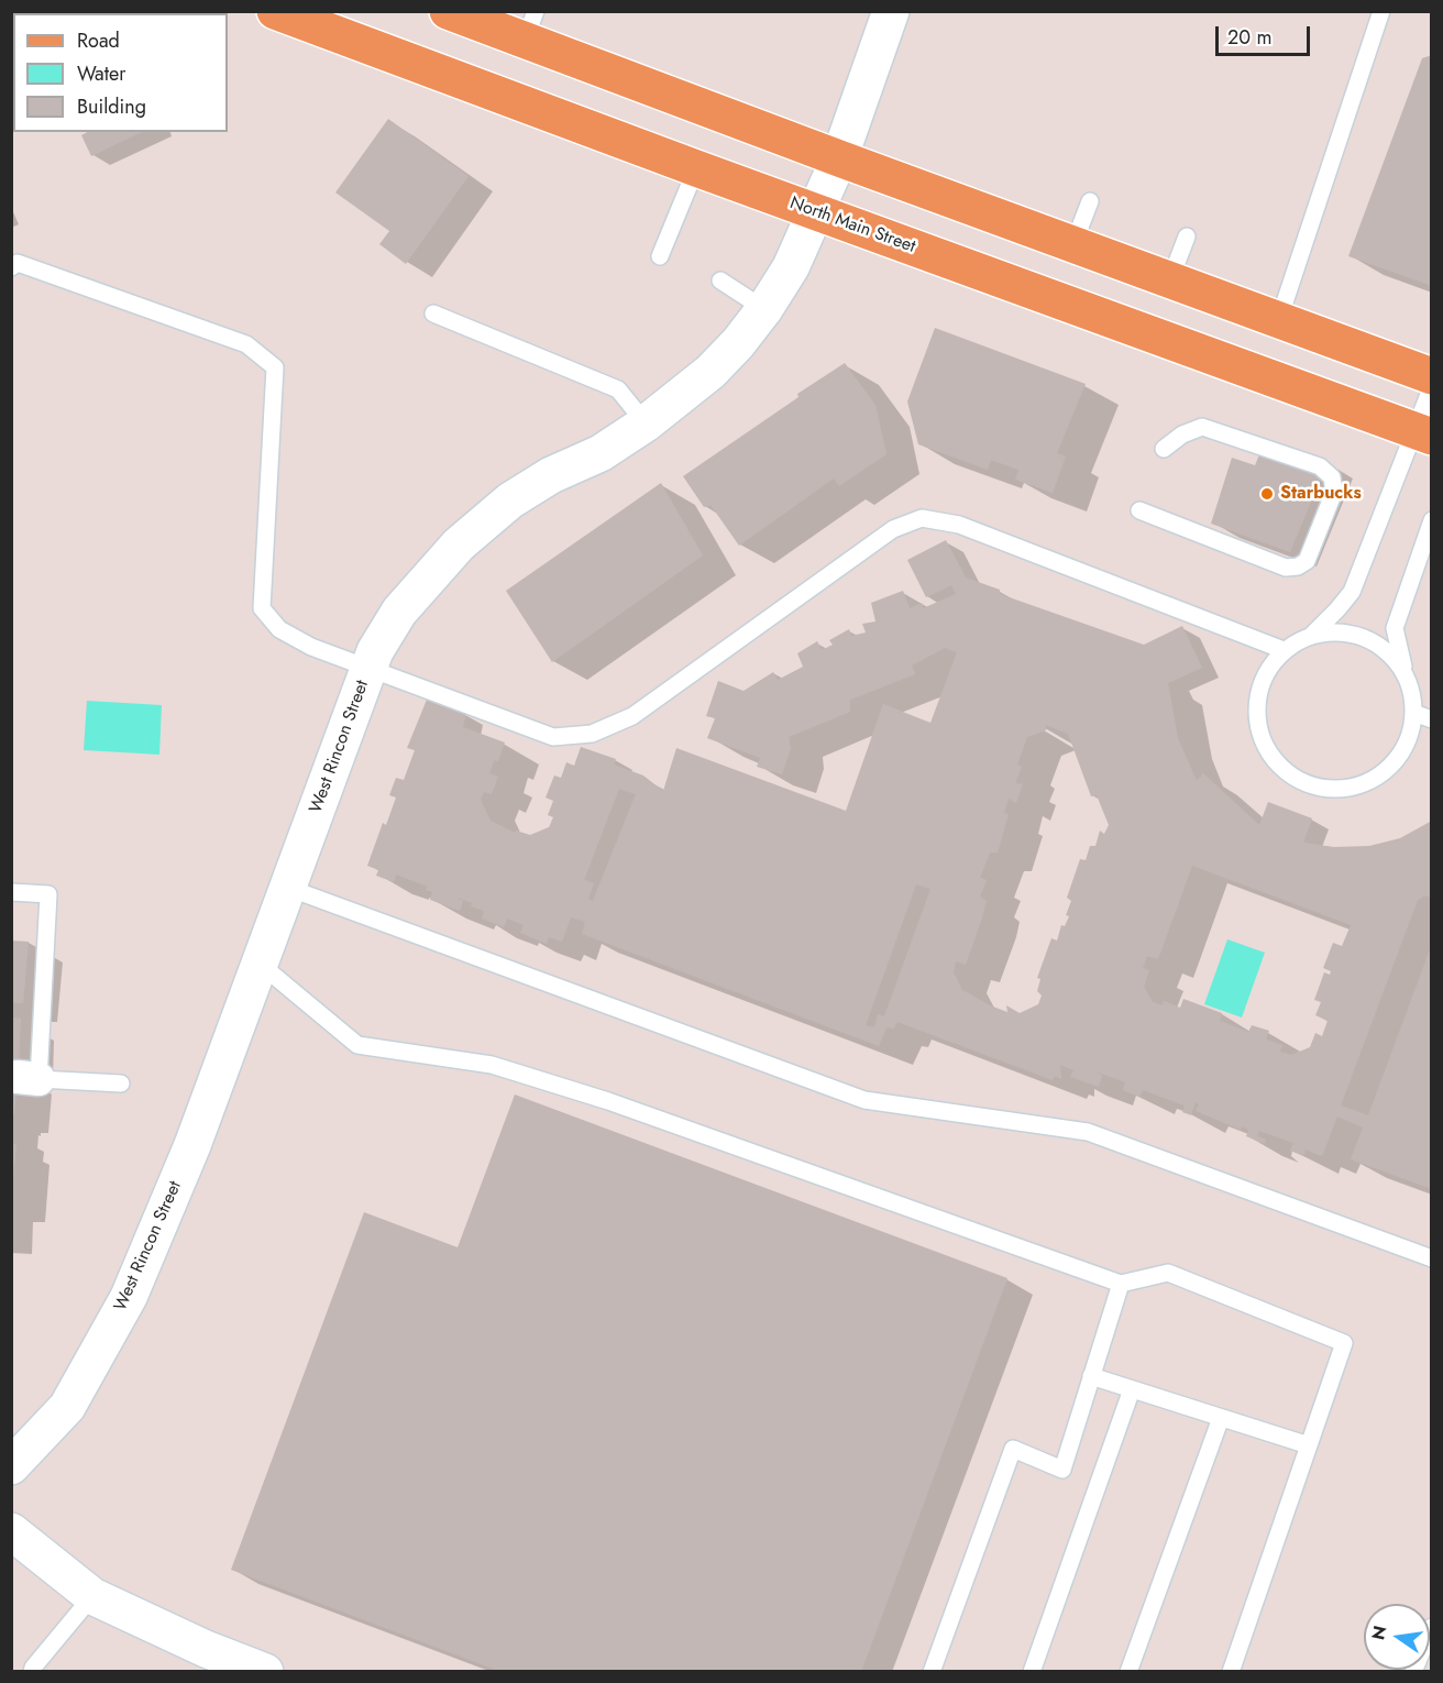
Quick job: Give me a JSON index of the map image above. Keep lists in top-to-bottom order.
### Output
{
  "streets": {
    "main road": ["North Main Street"],
    "street": ["West Rincon Street"]
  },
  "crossings": [
    ["North Main Street", "West Rincon Street"]
  ],
  "places": ["Starbucks"],
  "legend": ["Road", "Water", "Building"],
  "scale_bar": "20 m",
  "north": "left"
}
